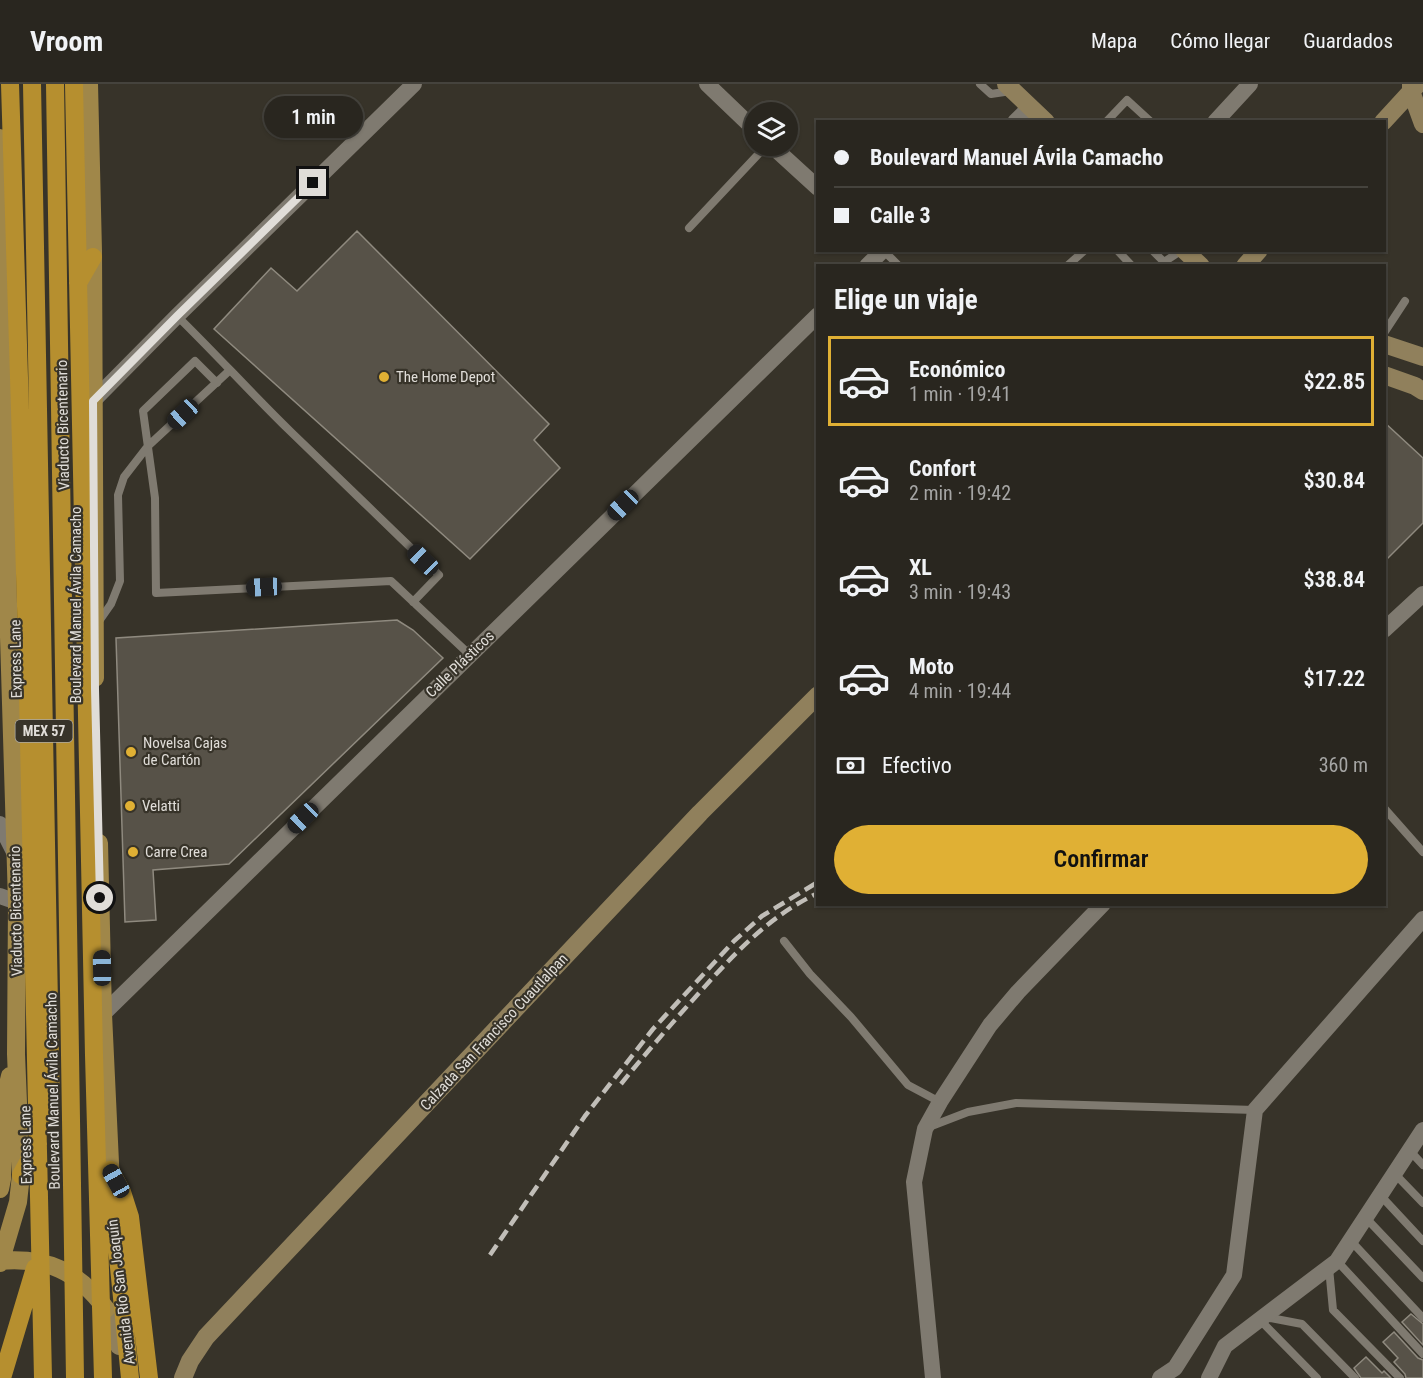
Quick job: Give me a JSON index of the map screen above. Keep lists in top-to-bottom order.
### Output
{
  "streets": {
    "highway": [
      "Viaducto Bicentenario",
      "Boulevard Manuel Ávila Camacho",
      "Express Lane",
      "MEX 57",
      "Avenida Río San Joaquín"
    ],
    "street": ["Calle Plásticos", "Calzada San Francisco Cuautlalpan"]
  },
  "crossings": [
    ["Viaducto Bicentenario", "Boulevard Manuel Ávila Camacho"],
    ["Viaducto Bicentenario", "Express Lane"],
    ["Boulevard Manuel Ávila Camacho", "Calle Plásticos"],
    ["Boulevard Manuel Ávila Camacho", "Avenida Río San Joaquín"]
  ],
  "places": [
    "The Home Depot",
    "Novelsa Cajas de Cartón",
    "Velatti",
    "Carre Crea"
  ],
  "page": {
    "header": "Vroom",
    "nav": ["Mapa", "Cómo llegar", "Guardados"],
    "bubble": "1 min",
    "banner": ["Boulevard Manuel Ávila Camacho", "Calle 3"],
    "heading": "Elige un viaje",
    "list": [
      {
        "name": "Económico",
        "note": "1 min · 19:41",
        "value": "$22.85"
      },
      {
        "name": "Confort",
        "note": "2 min · 19:42",
        "value": "$30.84"
      },
      {
        "name": "XL",
        "note": "3 min · 19:43",
        "value": "$38.84"
      },
      {
        "name": "Moto",
        "note": "4 min · 19:44",
        "value": "$17.22"
      }
    ],
    "pay": ["Efectivo", "360 m"],
    "buttons": "Confirmar"
  }
}
